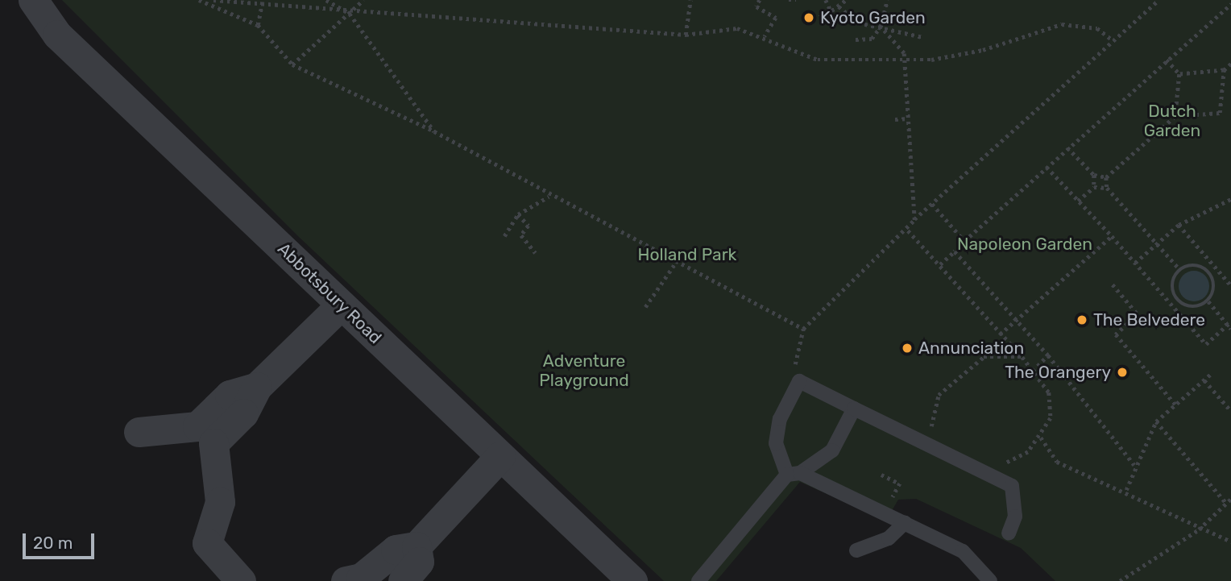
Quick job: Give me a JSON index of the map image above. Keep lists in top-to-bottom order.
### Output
{
  "streets": {
    "street": ["Abbotsbury Road"]
  },
  "parks": [
    "Dutch Garden",
    "Napoleon Garden",
    "Holland Park",
    "Adventure Playground"
  ],
  "places": [
    "Kyoto Garden",
    "The Belvedere",
    "Annunciation",
    "The Orangery"
  ],
  "scale_bar": "20 m"
}
